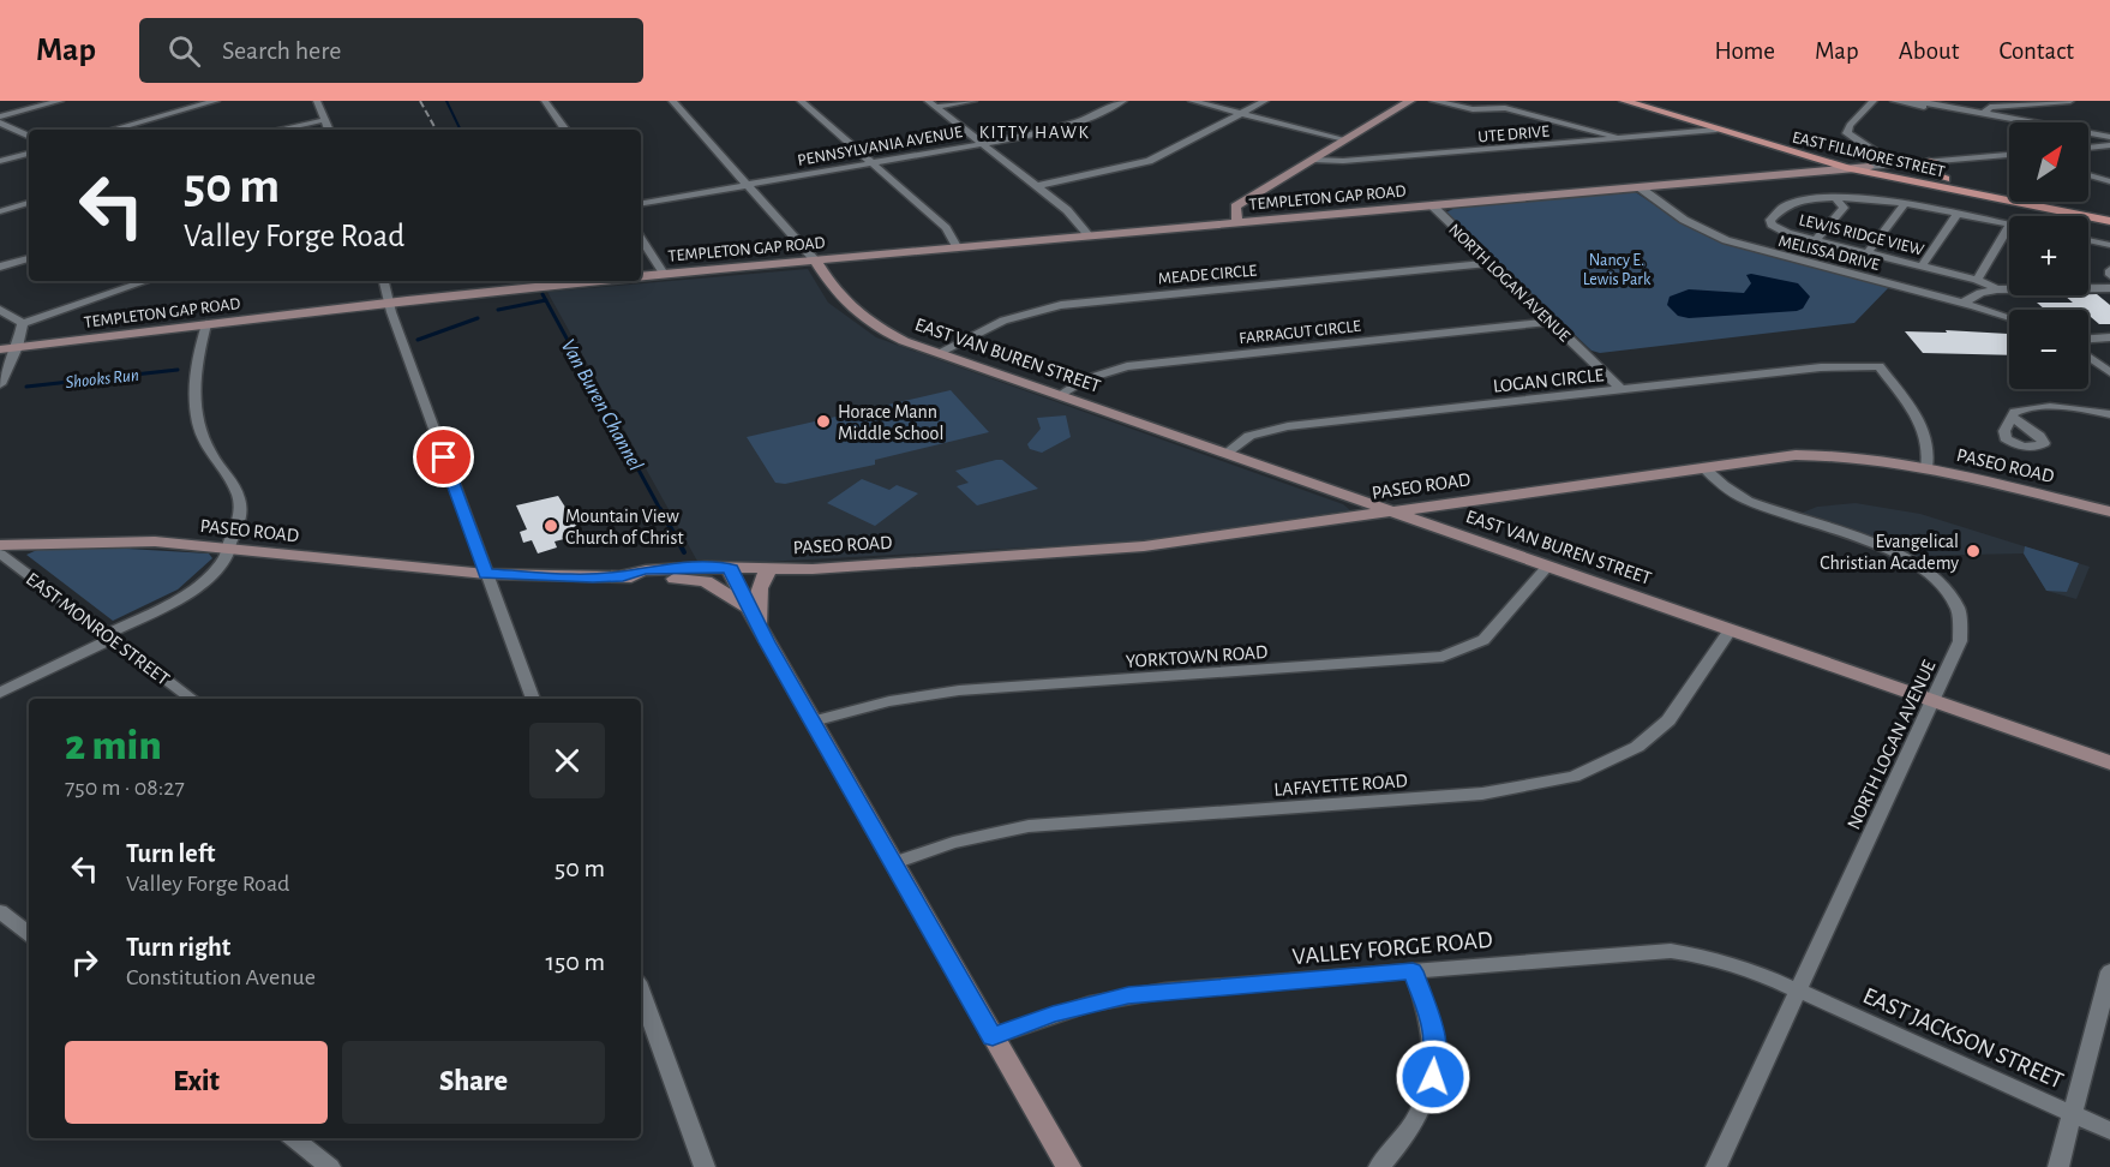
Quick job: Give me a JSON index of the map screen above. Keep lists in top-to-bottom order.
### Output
{
  "streets": {
    "main road": ["EAST FILLMORE STREET"],
    "street": [
      "UTE DRIVE",
      "PENNSYLVANIA AVENUE",
      "TEMPLETON GAP ROAD",
      "LEWIS RIDGE VIEW",
      "MELISSA DRIVE",
      "MEADE CIRCLE",
      "NORTH LOGAN AVENUE",
      "FARRAGUT CIRCLE",
      "EAST VAN BUREN STREET",
      "LOGAN CIRCLE",
      "PASEO ROAD",
      "EAST MONROE STREET",
      "YORKTOWN ROAD",
      "LAFAYETTE ROAD",
      "VALLEY FORGE ROAD",
      "EAST JACKSON STREET"
    ]
  },
  "crossings": [
    ["UTE DRIVE", "EAST FILLMORE STREET"],
    ["EAST FILLMORE STREET", "TEMPLETON GAP ROAD"],
    ["TEMPLETON GAP ROAD", "MELISSA DRIVE"],
    ["TEMPLETON GAP ROAD", "NORTH LOGAN AVENUE"],
    ["TEMPLETON GAP ROAD", "EAST VAN BUREN STREET"],
    ["MEADE CIRCLE", "NORTH LOGAN AVENUE"],
    ["MEADE CIRCLE", "EAST VAN BUREN STREET"],
    ["NORTH LOGAN AVENUE", "FARRAGUT CIRCLE"],
    ["NORTH LOGAN AVENUE", "EAST VAN BUREN STREET"],
    ["NORTH LOGAN AVENUE", "LOGAN CIRCLE"],
    ["NORTH LOGAN AVENUE", "PASEO ROAD"],
    ["NORTH LOGAN AVENUE", "VALLEY FORGE ROAD"],
    ["NORTH LOGAN AVENUE", "EAST JACKSON STREET"],
    ["FARRAGUT CIRCLE", "EAST VAN BUREN STREET"],
    ["EAST VAN BUREN STREET", "LOGAN CIRCLE"],
    ["EAST VAN BUREN STREET", "PASEO ROAD"],
    ["EAST VAN BUREN STREET", "YORKTOWN ROAD"],
    ["EAST VAN BUREN STREET", "LAFAYETTE ROAD"],
    ["LOGAN CIRCLE", "PASEO ROAD"],
    ["VALLEY FORGE ROAD", "EAST JACKSON STREET"]
  ],
  "districts": ["KITTY HAWK"],
  "water": ["Shooks Run", "Van Buren Channel"],
  "parks": ["Nancy E. Lewis Park"],
  "places": ["Horace Mann Middle School", "Mountain View Church of Christ", "Evangelical Christian Academy"],
  "north": "top right",
  "page": {
    "header": "Map",
    "search": "Search here",
    "nav": [
      "Home",
      "Map",
      "About",
      "Contact"
    ],
    "map_buttons": ["+", "−"],
    "turn": ["50 m", "Valley Forge Road"],
    "heading": ["2 min", "750 m · 08:27"],
    "list": [
      {
        "name": "Turn left",
        "note": "Valley Forge Road",
        "value": "50 m"
      },
      {
        "name": "Turn right",
        "note": "Constitution Avenue",
        "value": "150 m"
      }
    ],
    "buttons": ["Exit", "Share"]
  }
}
